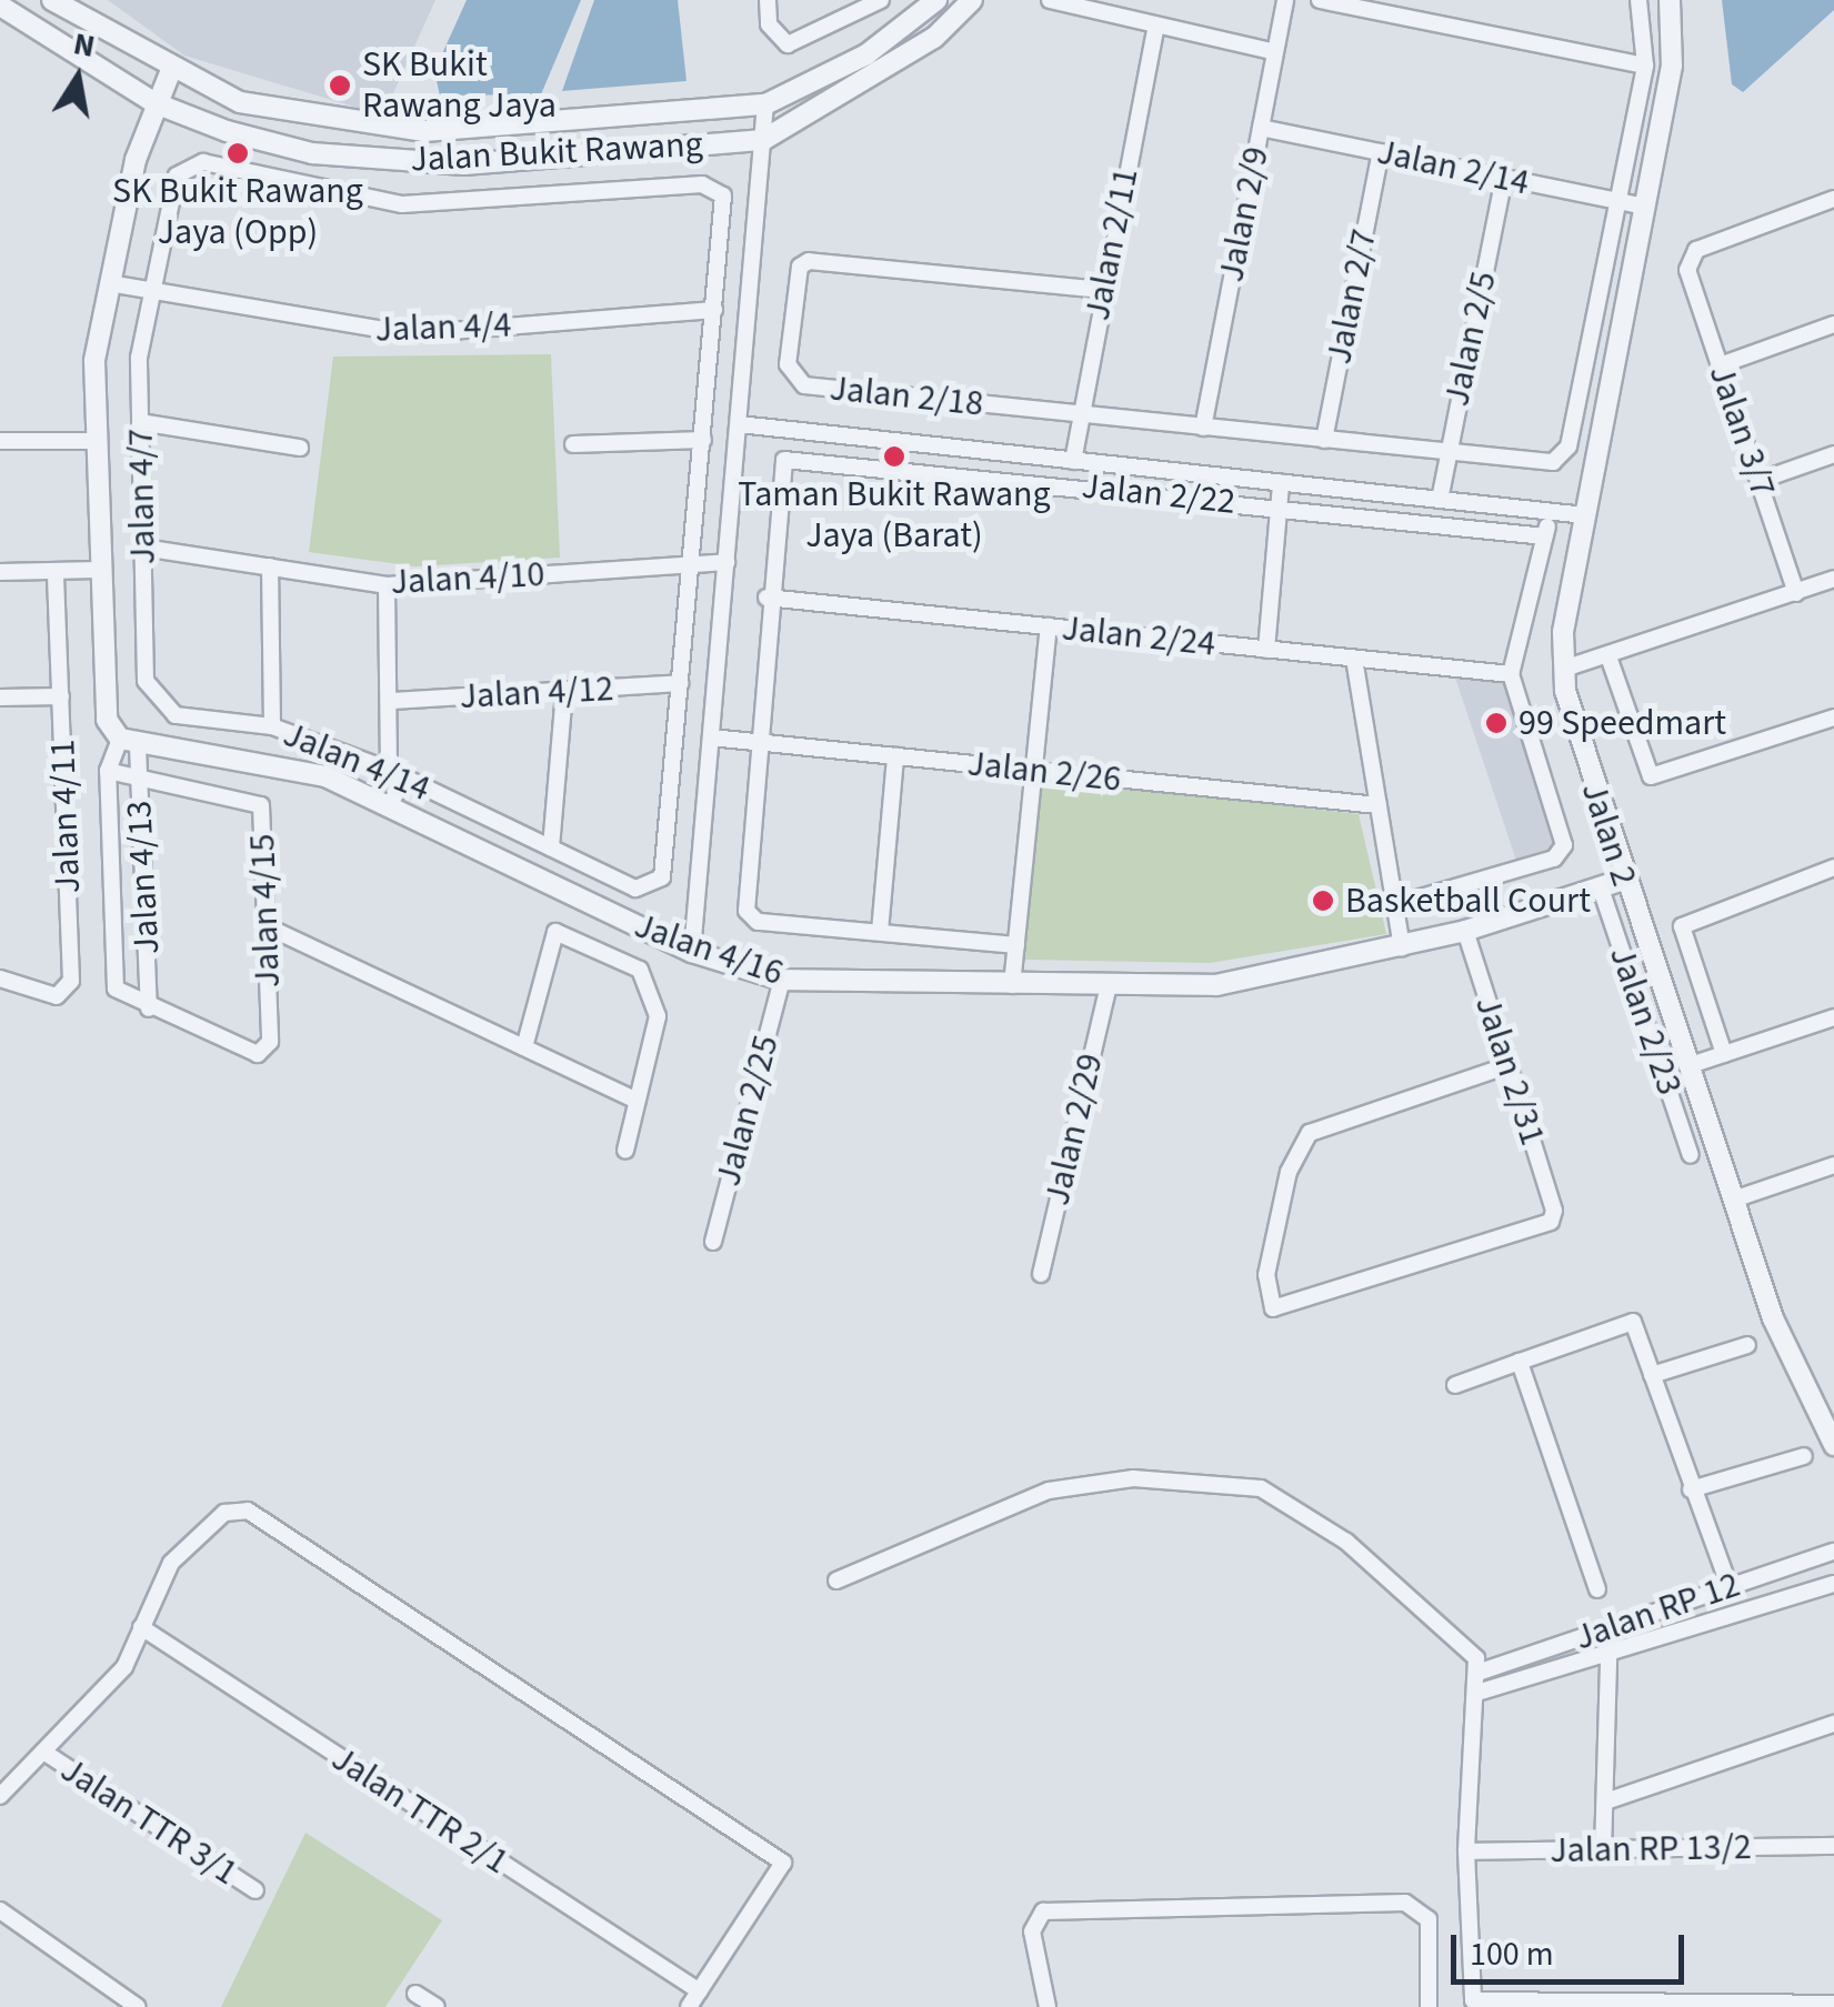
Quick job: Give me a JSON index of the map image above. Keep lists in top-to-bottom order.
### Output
{
  "streets": {
    "street": [
      "Jalan Bukit Rawang",
      "Jalan 2/14",
      "Jalan 2/9",
      "Jalan 2/11",
      "Jalan 2/7",
      "Jalan 4/4",
      "Jalan 2/5",
      "Jalan 2/18",
      "Jalan 3/7",
      "Jalan 2/22",
      "Jalan 4/7",
      "Jalan 4/10",
      "Jalan 2/24",
      "Jalan 4/12",
      "Jalan 4/14",
      "Jalan 2/26",
      "Jalan 4/11",
      "Jalan 2",
      "Jalan 4/13",
      "Jalan 4/15",
      "Jalan 4/16",
      "Jalan 2/23",
      "Jalan 2/31",
      "Jalan 2/25",
      "Jalan 2/29",
      "Jalan RP 12",
      "Jalan TTR 2/1",
      "Jalan TTR 3/1",
      "Jalan RP 13/2"
    ]
  },
  "crossings": [
    ["Jalan 2/14", "Jalan 2/9"],
    ["Jalan 2/14", "Jalan 2/7"],
    ["Jalan 2/14", "Jalan 2/5"],
    ["Jalan 2/14", "Jalan 2"],
    ["Jalan 2/11", "Jalan 2/18"],
    ["Jalan 4/4", "Jalan 4/7"],
    ["Jalan 2/22", "Jalan 2/24"],
    ["Jalan 4/7", "Jalan 4/10"],
    ["Jalan 4/7", "Jalan 4/14"],
    ["Jalan 4/12", "Jalan 4/14"],
    ["Jalan 2", "Jalan 4/16"],
    ["Jalan 4/13", "Jalan 4/15"],
    ["Jalan 4/13", "Jalan 4/16"],
    ["Jalan 4/16", "Jalan 2/23"],
    ["Jalan 4/16", "Jalan 2/31"],
    ["Jalan 4/16", "Jalan 2/25"],
    ["Jalan 4/16", "Jalan 2/29"]
  ],
  "places": [
    "SK Bukit Rawang Jaya",
    "SK Bukit Rawang Jaya (Opp)",
    "Taman Bukit Rawang Jaya (Barat)",
    "99 Speedmart",
    "Basketball Court"
  ],
  "scale_bar": "100 m",
  "north": "top"
}
